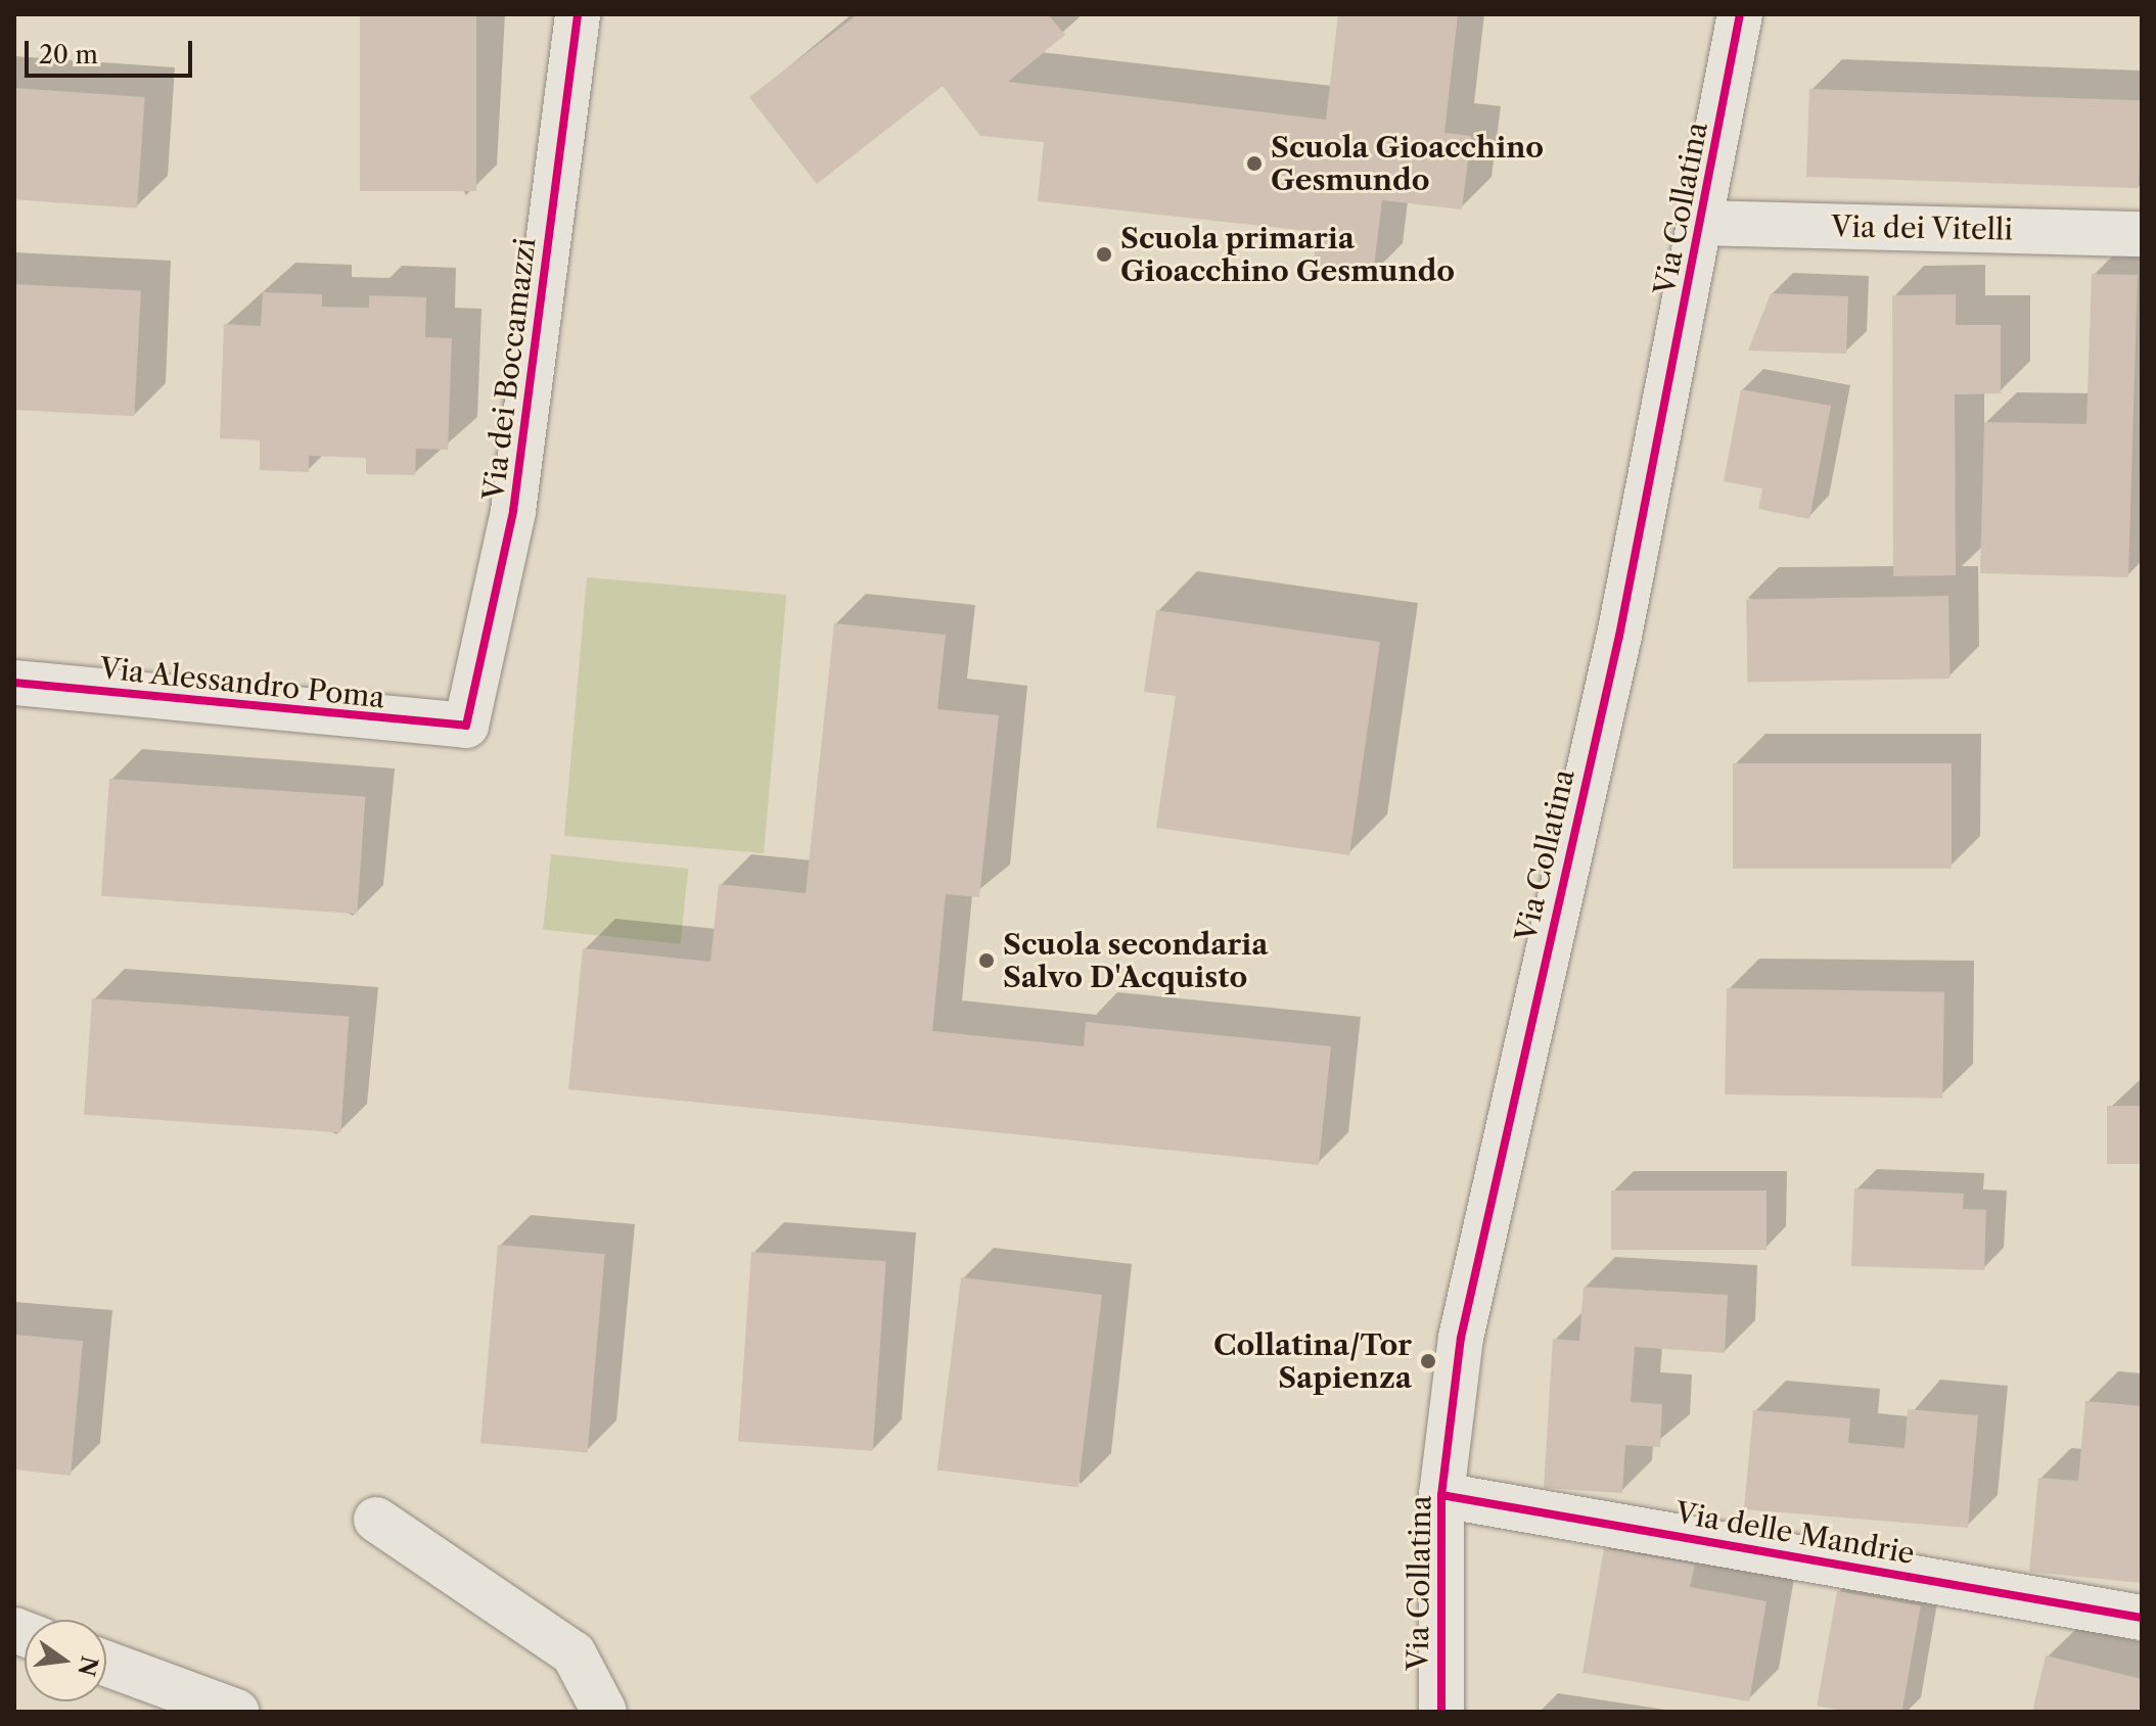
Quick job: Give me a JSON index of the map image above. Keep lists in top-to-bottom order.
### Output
{
  "streets": {
    "street": [
      "Via Collatina",
      "Via dei Vitelli",
      "Via dei Boccamazzi",
      "Via Alessandro Poma",
      "Via delle Mandrie"
    ]
  },
  "crossings": [
    ["Via Collatina", "Via dei Vitelli"],
    ["Via Collatina", "Via delle Mandrie"],
    ["Via dei Boccamazzi", "Via Alessandro Poma"]
  ],
  "places": [
    "Scuola Gioacchino Gesmundo",
    "Scuola primaria Gioacchino Gesmundo",
    "Scuola secondaria Salvo D'Acquisto",
    "Collatina/Tor Sapienza"
  ],
  "scale_bar": "20 m",
  "north": "right"
}
